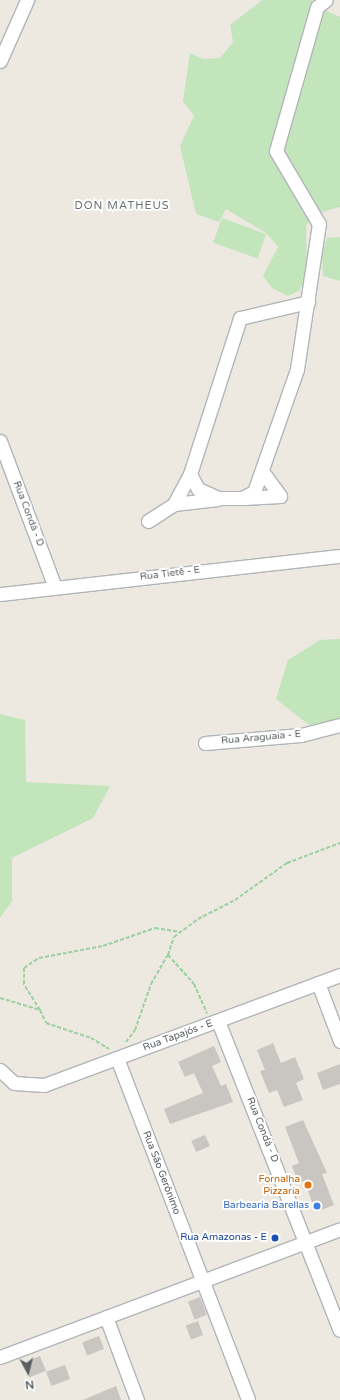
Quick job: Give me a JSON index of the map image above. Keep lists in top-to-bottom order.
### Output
{
  "streets": {
    "street": [
      "Rua Condá - D",
      "Rua Tietê - E",
      "Rua Araguaia - E",
      "Rua Tapajós - E",
      "Rua São Gerônimo"
    ]
  },
  "crossings": [
    ["Rua Condá - D", "Rua Tietê - E"],
    ["Rua Condá - D", "Rua Tapajós - E"],
    ["Rua Tapajós - E", "Rua São Gerônimo"]
  ],
  "districts": ["DON MATHEUS"],
  "places": ["Fornalha Pizzaria", "Barbearia Barellas", "Rua Amazonas - E"],
  "north": "bottom"
}
